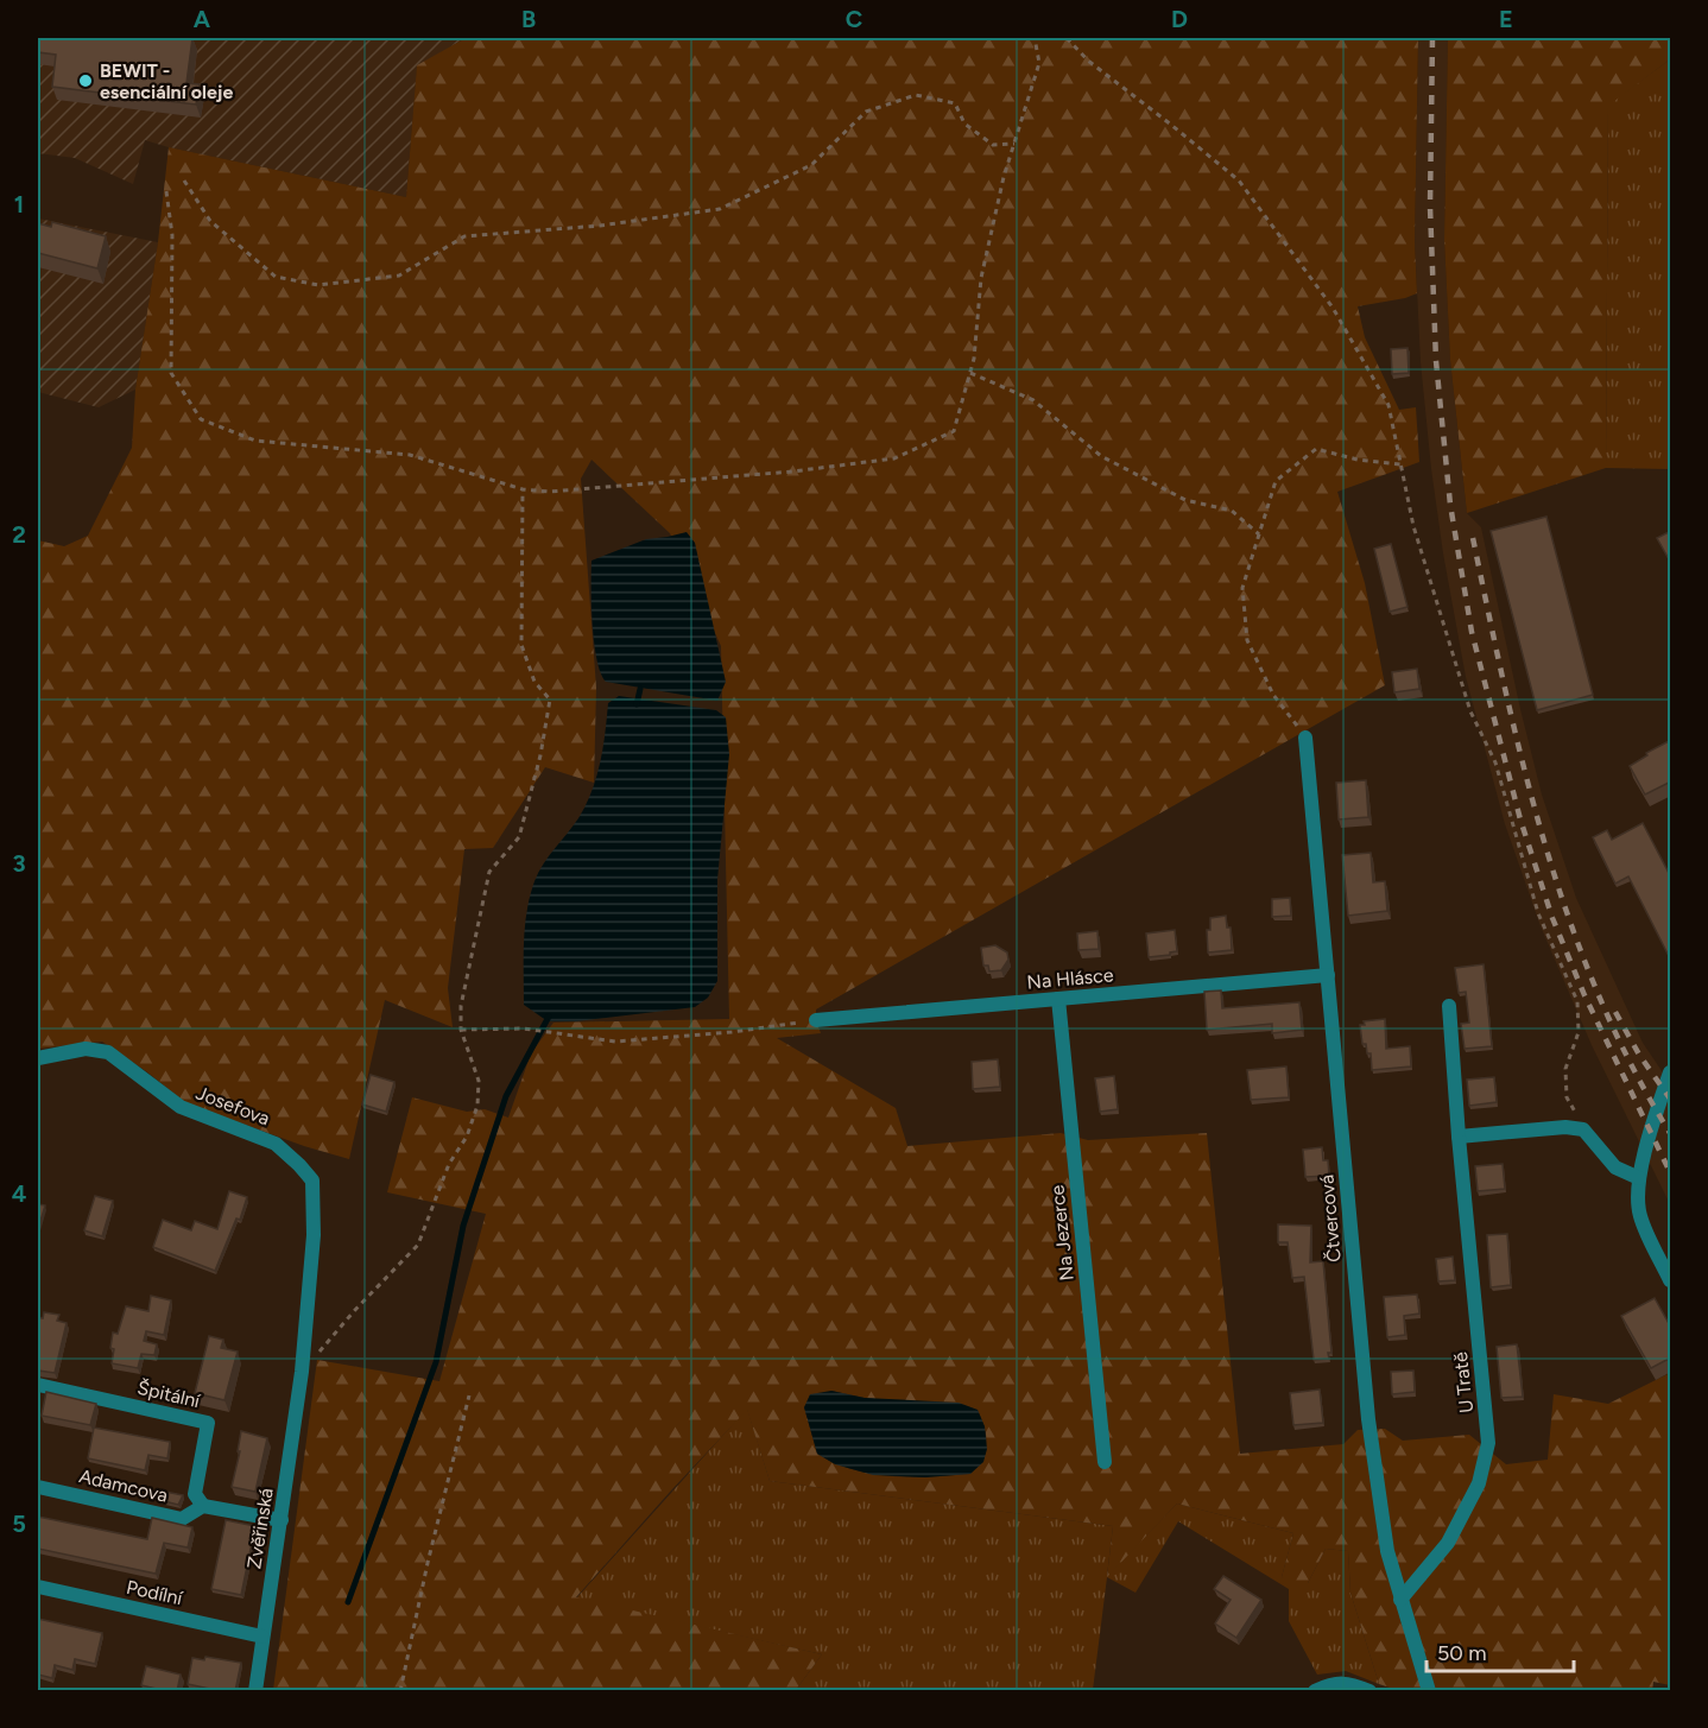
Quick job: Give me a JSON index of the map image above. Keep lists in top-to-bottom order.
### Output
{
  "streets": {
    "street": [
      "Na Hlásce",
      "Josefova",
      "Čtvercová",
      "Na Jezerce",
      "U Tratě",
      "Špitální",
      "Adamcova",
      "Zvěřinská",
      "Podílní"
    ]
  },
  "crossings": [
    ["Na Hlásce", "Čtvercová"],
    ["Na Hlásce", "Na Jezerce"],
    ["Josefova", "Zvěřinská"],
    ["Čtvercová", "U Tratě"],
    ["Špitální", "Adamcova"],
    ["Adamcova", "Zvěřinská"],
    ["Zvěřinská", "Podílní"]
  ],
  "places": ["BEWIT - esenciální oleje"],
  "scale_bar": "50 m",
  "grid": {
    "columns": [
      "A",
      "B",
      "C",
      "D",
      "E"
    ],
    "rows": [
      "1",
      "2",
      "3",
      "4",
      "5"
    ]
  }
}
